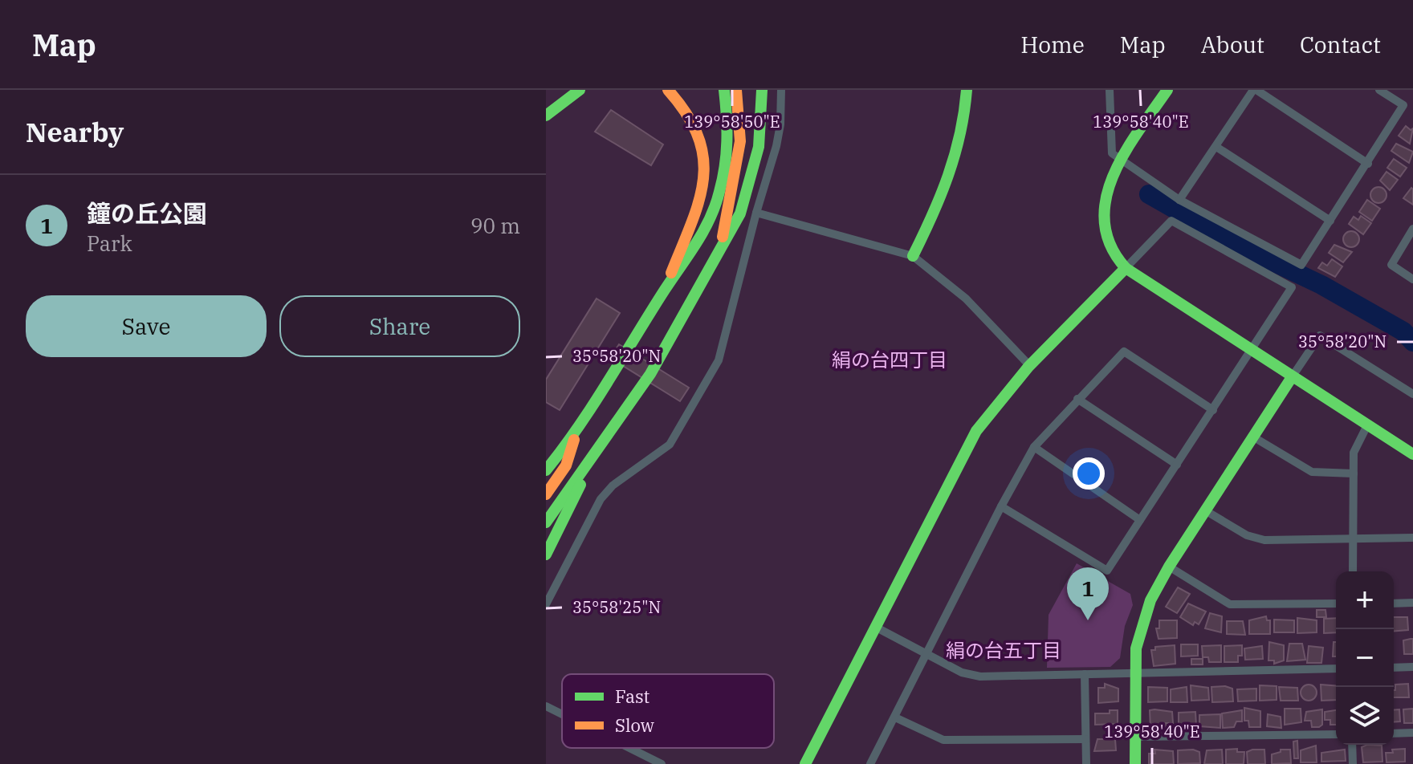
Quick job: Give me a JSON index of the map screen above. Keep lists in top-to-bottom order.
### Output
{
  "districts": ["絹の台四丁目", "絹の台五丁目"],
  "legend": ["Fast", "Slow"],
  "page": {
    "header": "Map",
    "nav": [
      "Home",
      "Map",
      "About",
      "Contact"
    ],
    "heading": "Nearby",
    "list": [
      {
        "mark": "1",
        "name": "鐘の丘公園",
        "note": "Park",
        "value": "90 m"
      }
    ],
    "buttons": ["Save", "Share"],
    "pins": "1",
    "map_buttons": ["+", "−"]
  },
  "coordinates": [
    "139°58'50\"E",
    "139°58'40\"E",
    "35°58'20\"N",
    "35°58'25\"N"
  ]
}
